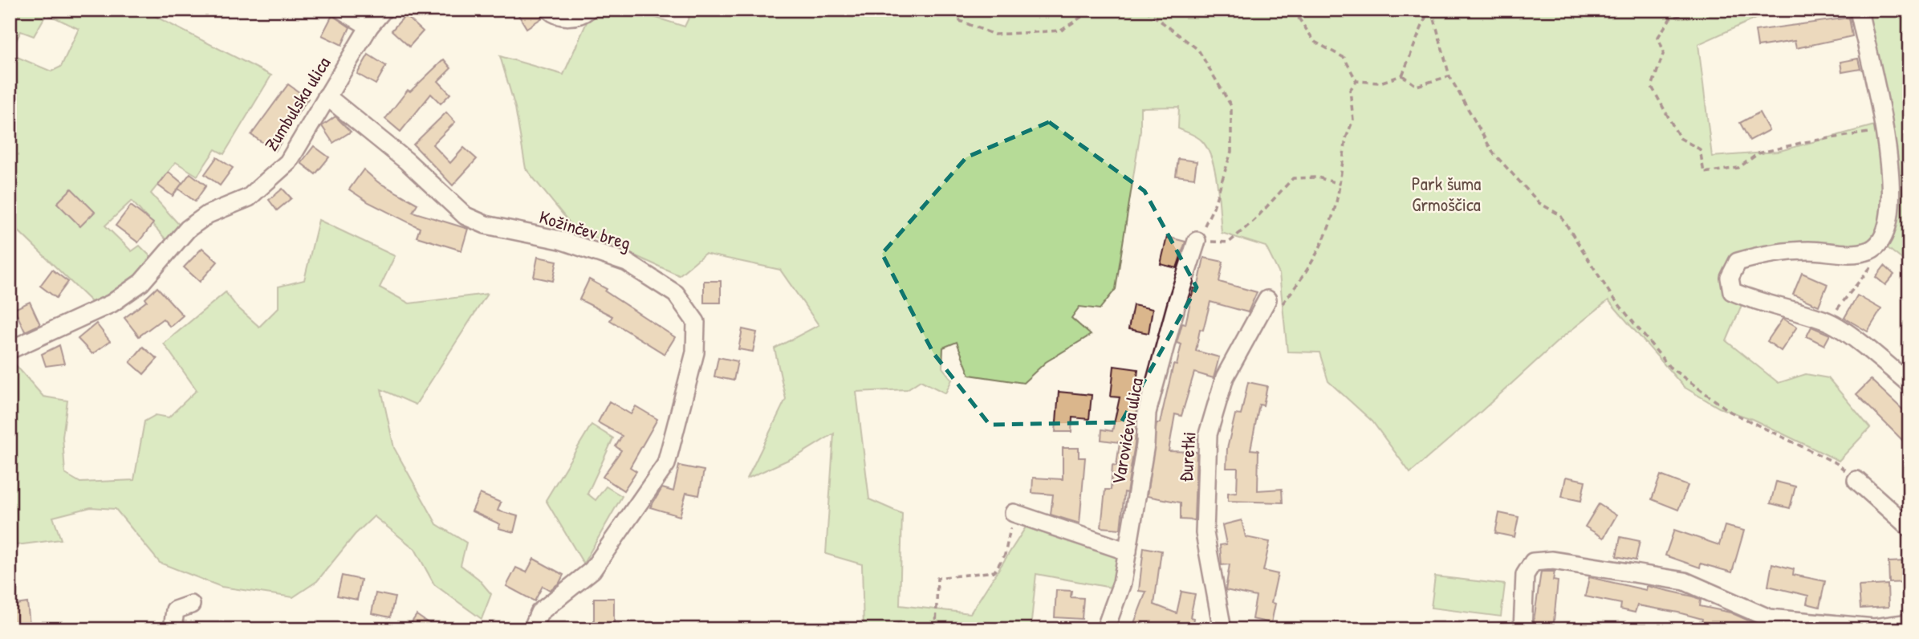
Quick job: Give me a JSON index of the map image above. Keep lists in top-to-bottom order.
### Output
{
  "streets": {
    "street": [
      "Zumbulska ulica",
      "Kožinčev breg",
      "Varovićeva ulica",
      "Đuretki"
    ]
  },
  "crossings": [
    ["Zumbulska ulica", "Kožinčev breg"]
  ],
  "parks": ["Park šuma Grmoščica"]
}
